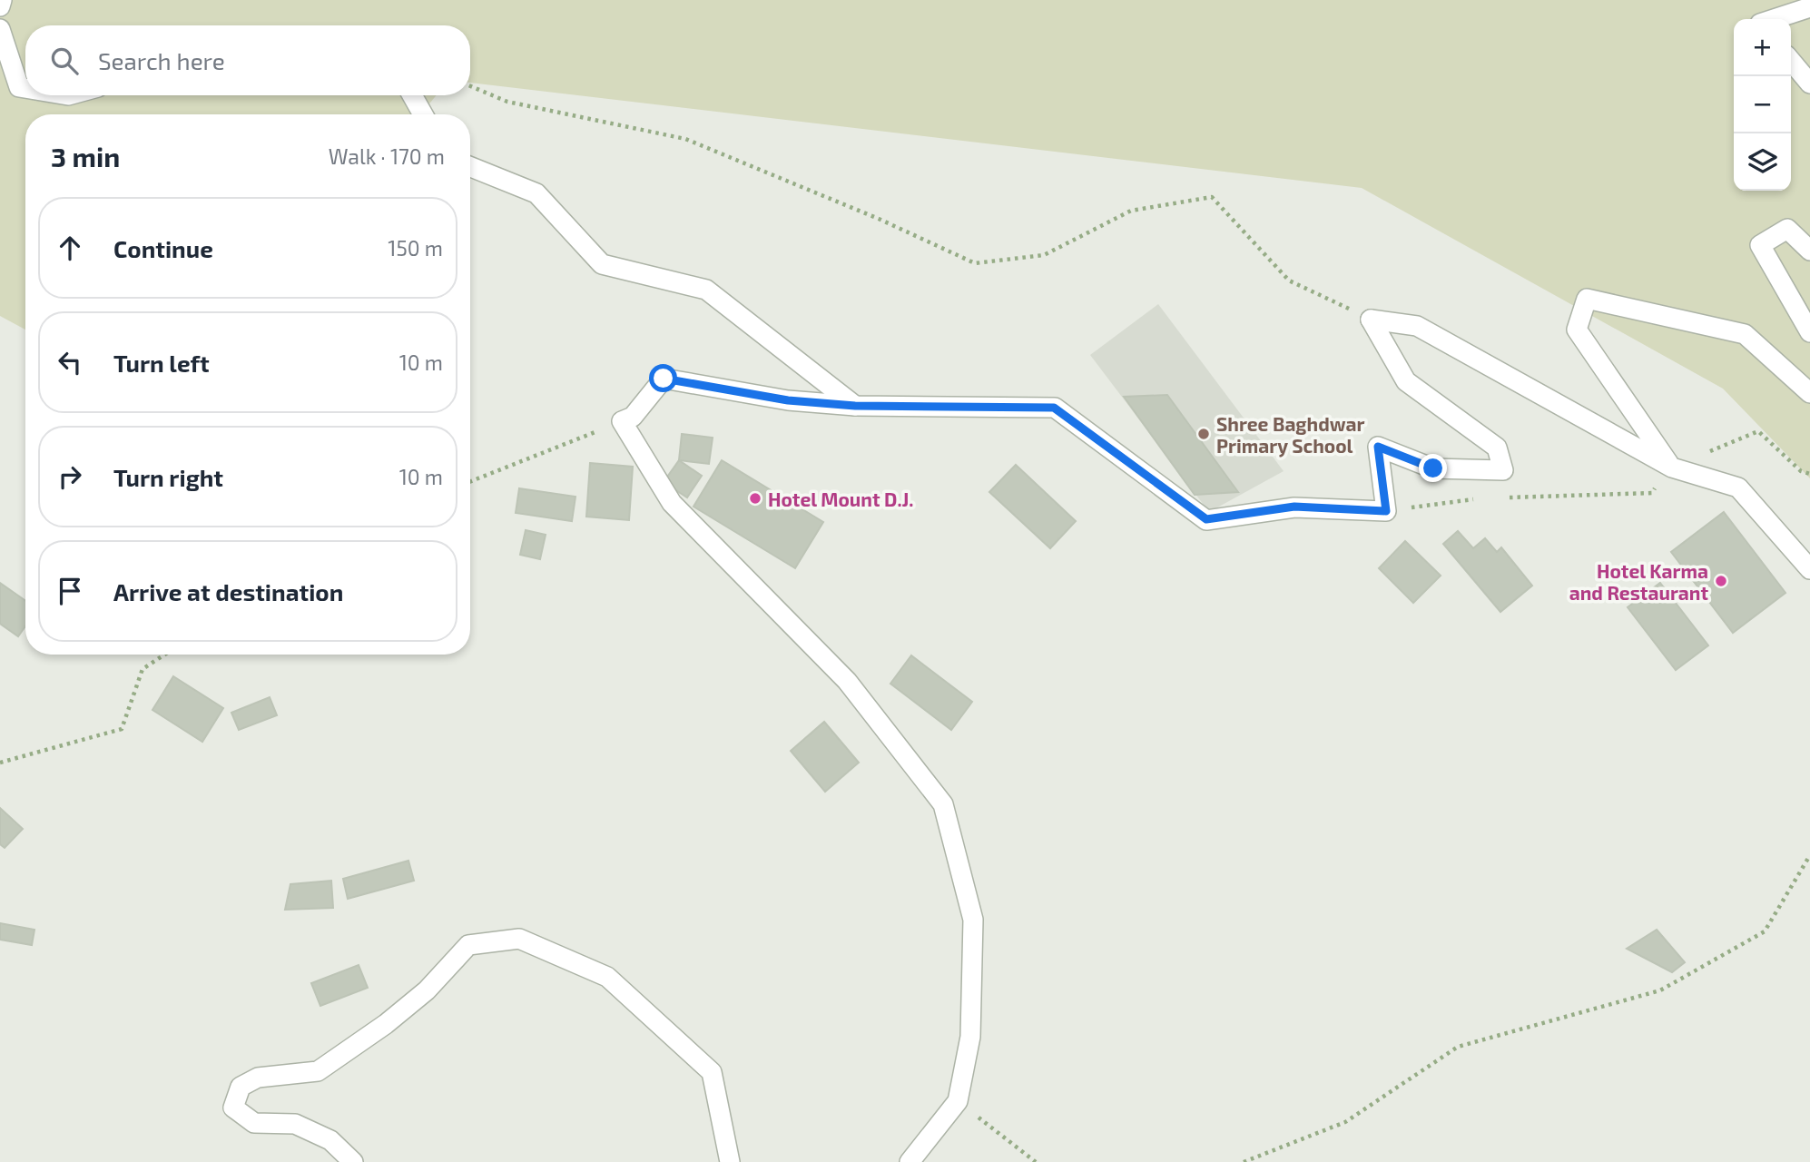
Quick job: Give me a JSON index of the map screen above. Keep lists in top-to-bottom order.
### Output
{
  "places": ["Shree Baghdwar Primary School", "Hotel Mount D.J.", "Hotel Karma and Restaurant"],
  "page": {
    "map_buttons": ["+", "−"],
    "search": "Search here",
    "heading": ["3 min", "Walk · 170 m"],
    "list": [
      ["Continue", "150 m"],
      ["Turn left", "10 m"],
      ["Turn right", "10 m"],
      "Arrive at destination"
    ]
  }
}
